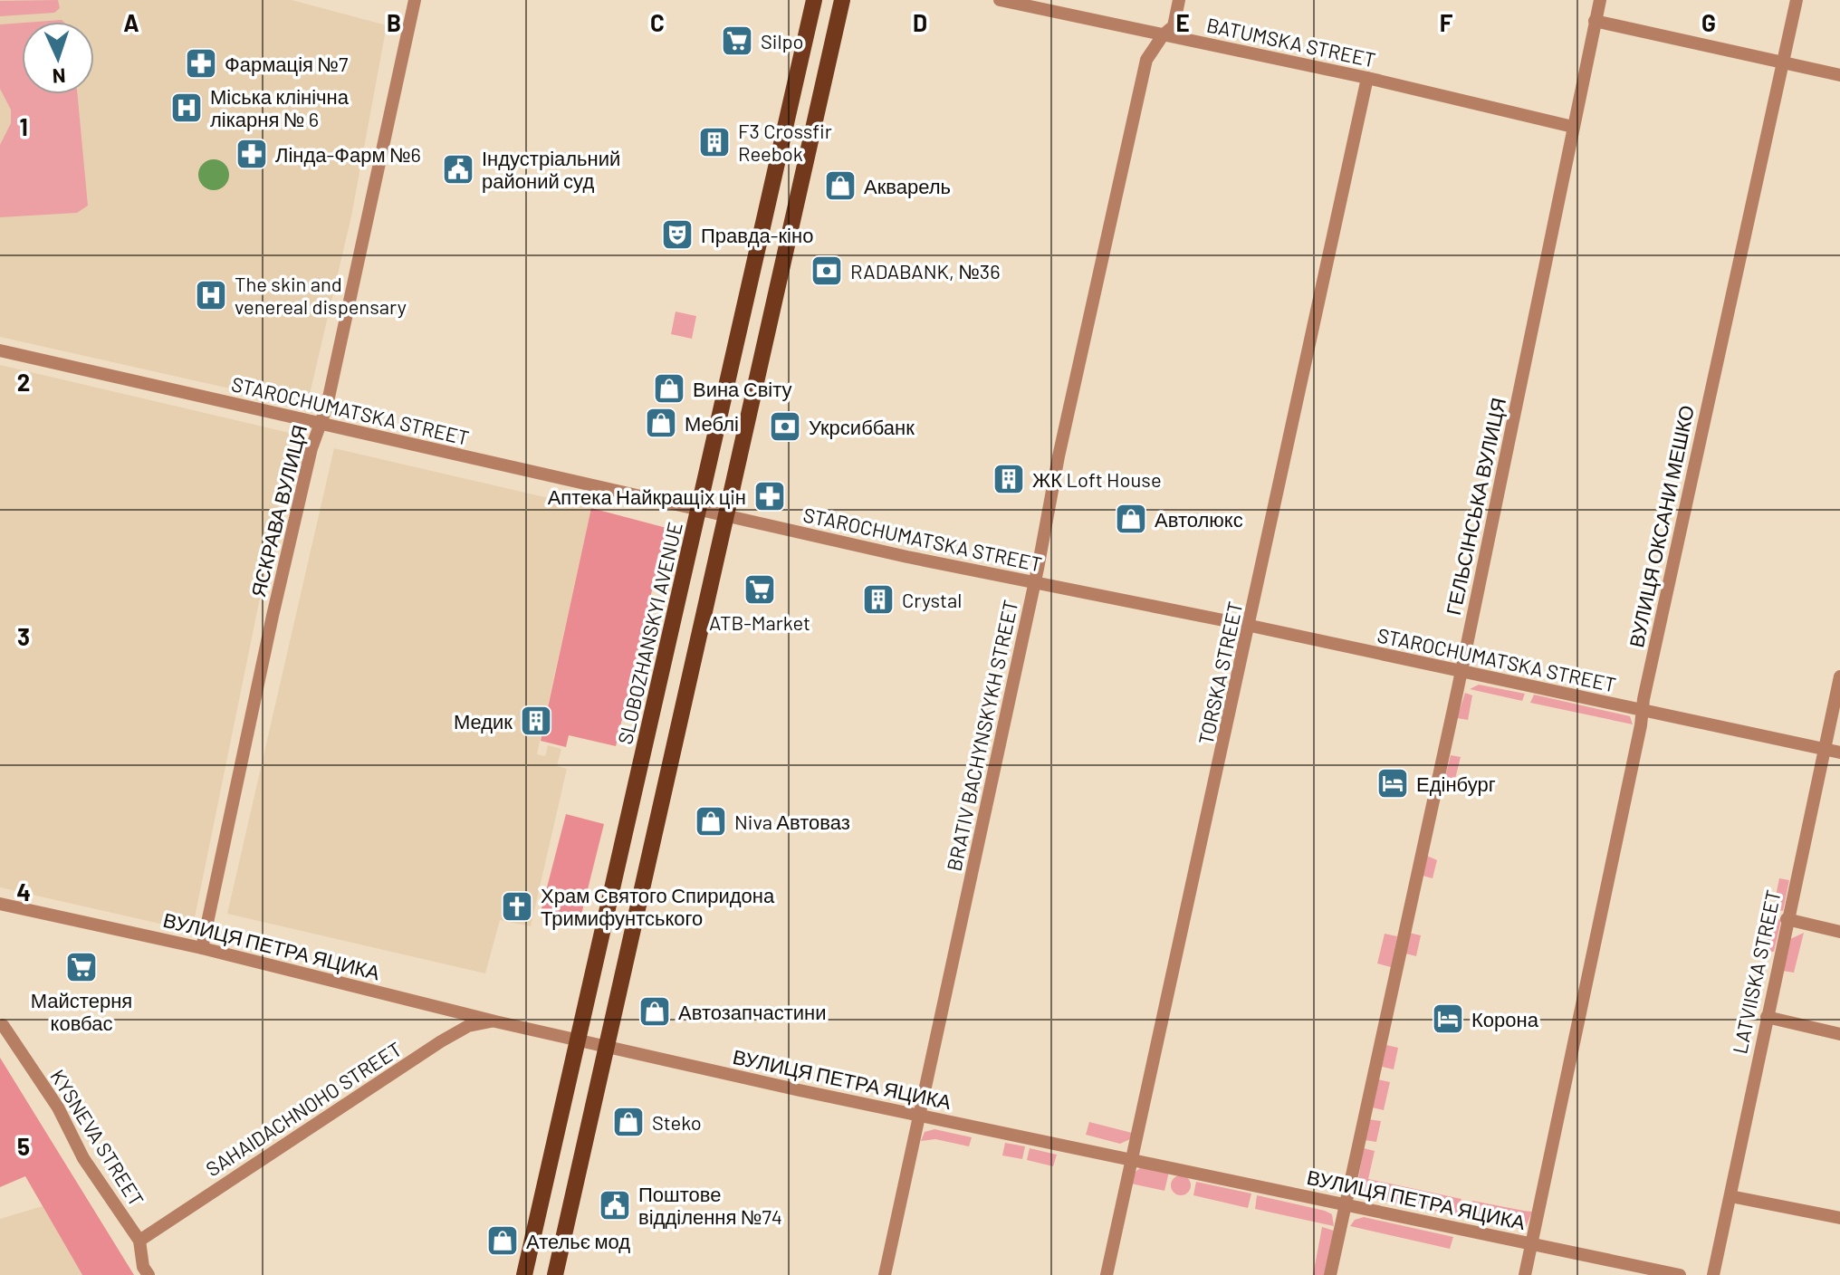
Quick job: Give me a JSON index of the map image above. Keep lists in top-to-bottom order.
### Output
{
  "streets": {
    "main road": ["SLOBOZHANSKYI AVENUE"],
    "street": [
      "BATUMSKA STREET",
      "STAROCHUMATSKA STREET",
      "ГЕЛЬСІНСЬКА ВУЛИЦЯ",
      "ЯСКРАВА ВУЛИЦЯ",
      "ВУЛИЦЯ ОКСАНИ МЕШКО",
      "TORSKA STREET",
      "BRATIV BACHYNSKYKH STREET",
      "ВУЛИЦЯ ПЕТРА ЯЦИКА",
      "LATVIISKA STREET",
      "SAHAIDACHNOHO STREET",
      "KYSNEVA STREET"
    ]
  },
  "crossings": [
    ["BATUMSKA STREET", "ГЕЛЬСІНСЬКА ВУЛИЦЯ"],
    ["BATUMSKA STREET", "TORSKA STREET"],
    ["BATUMSKA STREET", "BRATIV BACHYNSKYKH STREET"],
    ["STAROCHUMATSKA STREET", "ГЕЛЬСІНСЬКА ВУЛИЦЯ"],
    ["STAROCHUMATSKA STREET", "ЯСКРАВА ВУЛИЦЯ"],
    ["STAROCHUMATSKA STREET", "ВУЛИЦЯ ОКСАНИ МЕШКО"],
    ["STAROCHUMATSKA STREET", "SLOBOZHANSKYI AVENUE"],
    ["STAROCHUMATSKA STREET", "TORSKA STREET"],
    ["STAROCHUMATSKA STREET", "BRATIV BACHYNSKYKH STREET"],
    ["STAROCHUMATSKA STREET", "LATVIISKA STREET"],
    ["ГЕЛЬСІНСЬКА ВУЛИЦЯ", "ВУЛИЦЯ ПЕТРА ЯЦИКА"],
    ["ЯСКРАВА ВУЛИЦЯ", "ВУЛИЦЯ ПЕТРА ЯЦИКА"],
    ["ВУЛИЦЯ ОКСАНИ МЕШКО", "ВУЛИЦЯ ПЕТРА ЯЦИКА"],
    ["SLOBOZHANSKYI AVENUE", "ВУЛИЦЯ ПЕТРА ЯЦИКА"],
    ["TORSKA STREET", "ВУЛИЦЯ ПЕТРА ЯЦИКА"],
    ["BRATIV BACHYNSKYKH STREET", "ВУЛИЦЯ ПЕТРА ЯЦИКА"],
    ["ВУЛИЦЯ ПЕТРА ЯЦИКА", "SAHAIDACHNOHO STREET"],
    ["SAHAIDACHNOHO STREET", "KYSNEVA STREET"]
  ],
  "places": {
    "supermarket": ["Silpo", "ATB-Market", "Майстерня ковбас"],
    "pharmacy": ["Фармація №7", "Лінда-Фарм №6", "Аптека Найкращiх цiн"],
    "hospital": ["Міська клінічна лікарня № 6", "The skin and venereal dispensary"],
    "building": [
      "F3 Crossfir Reebok",
      "ЖК Loft House",
      "Crystal",
      "Медик"
    ],
    "public building": ["Індустріальний районий суд", "Поштове відділення №74"],
    "shop": [
      "Акварель",
      "Вина Світу",
      "Меблі",
      "Автолюкс",
      "Niva Автоваз",
      "Автозапчастини",
      "Steko",
      "Ательє мод"
    ],
    "theatre": ["Правда-кіно"],
    "bank": ["RADABANK, №36", "Укрсиббанк"],
    "hotel": ["Едінбург", "Корона"],
    "church": ["Храм Святого Спиридона Тримифунтського"]
  },
  "north": "bottom",
  "grid": {
    "columns": [
      "A",
      "B",
      "C",
      "D",
      "E",
      "F",
      "G"
    ],
    "rows": [
      "1",
      "2",
      "3",
      "4",
      "5"
    ]
  }
}
